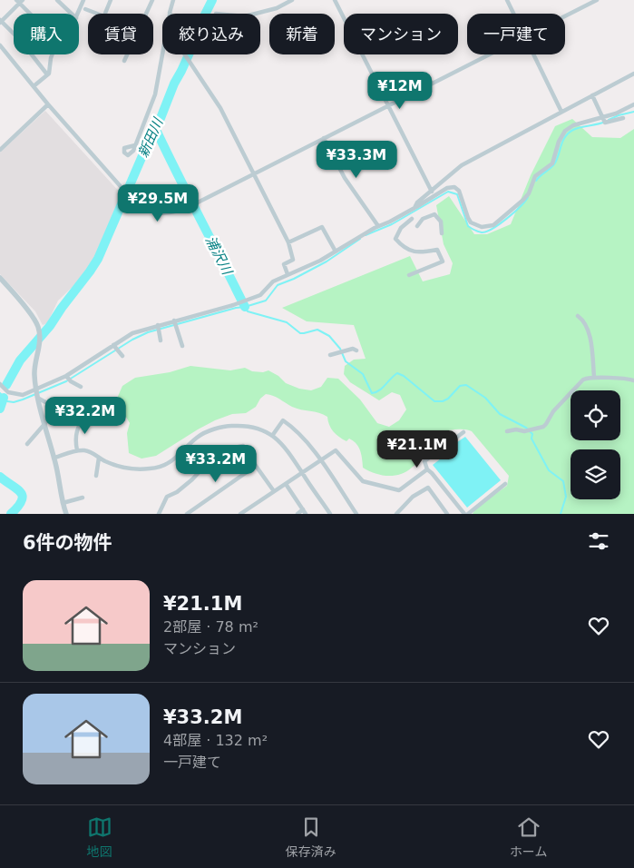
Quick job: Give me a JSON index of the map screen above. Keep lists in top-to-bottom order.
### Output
{
  "water": ["新田川", "浦沢川"],
  "page": {
    "chip": [
      "購入",
      "賃貸",
      "絞り込み",
      "新着",
      "マンション",
      "一戸建て"
    ],
    "price": [
      "¥12M",
      "¥33.3M",
      "¥29.5M",
      "¥32.2M",
      "¥21.1M",
      "¥33.2M"
    ],
    "heading": "6件の物件",
    "list": [
      {
        "name": "¥21.1M",
        "note": "2部屋 · 78 m² · マンション"
      },
      {
        "name": "¥33.2M",
        "note": "4部屋 · 132 m² · 一戸建て"
      }
    ],
    "tabs": ["地図", "保存済み", "ホーム"]
  }
}
